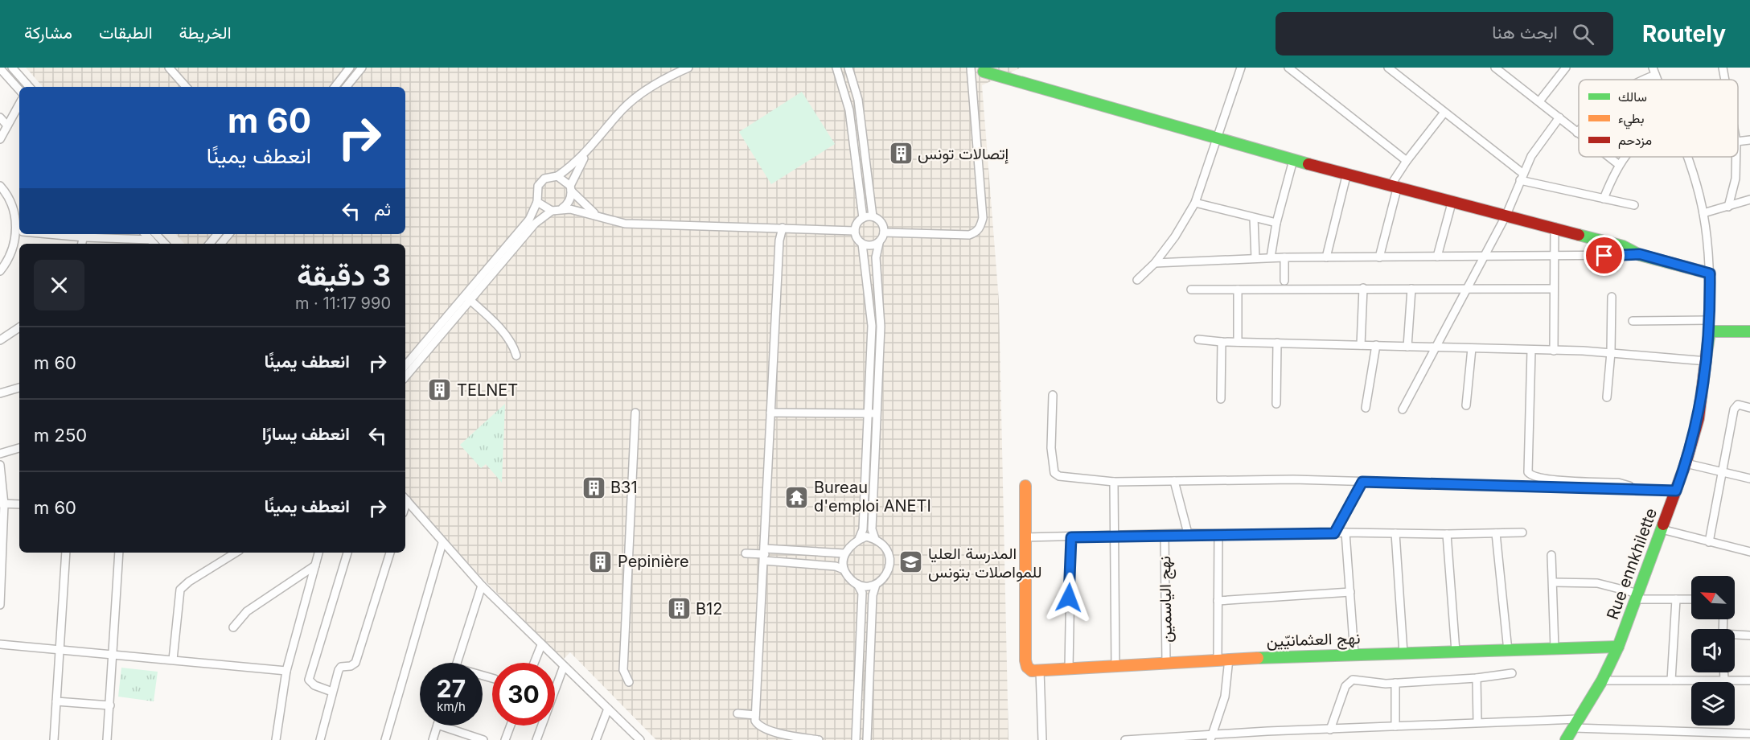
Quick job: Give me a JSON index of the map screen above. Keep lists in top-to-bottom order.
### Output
{
  "streets": {
    "street": ["Rue ennkhilette", "نهج الياسمين", "نهج العثمانيّين"]
  },
  "crossings": [
    ["Rue ennkhilette", "نهج العثمانيّين"],
    ["نهج الياسمين", "نهج العثمانيّين"]
  ],
  "places": {
    "building": [
      "إتصالات تونس",
      "TELNET",
      "B31",
      "Pepinière",
      "B12"
    ],
    "temple": ["Bureau d'emploi ANETI"],
    "school or university": ["المدرسة العليا للمواصلات بتونس"]
  },
  "legend": ["سالك", "بطيء", "مزدحم"],
  "north": "top left",
  "page": {
    "header": "Routely",
    "search": "ابحث هنا",
    "nav": ["الخريطة", "الطبقات", "مشاركة"],
    "turn": ["60 m", "انعطف يمينًا"],
    "then": "ثم",
    "heading": ["3 دقيقة", "990 m · 11:17"],
    "list": [
      {
        "name": "انعطف يمينًا",
        "value": "60 m"
      },
      {
        "name": "انعطف يسارًا",
        "value": "250 m"
      },
      {
        "name": "انعطف يمينًا",
        "value": "60 m"
      }
    ],
    "speed": "27 km/h",
    "limit": "30"
  }
}
